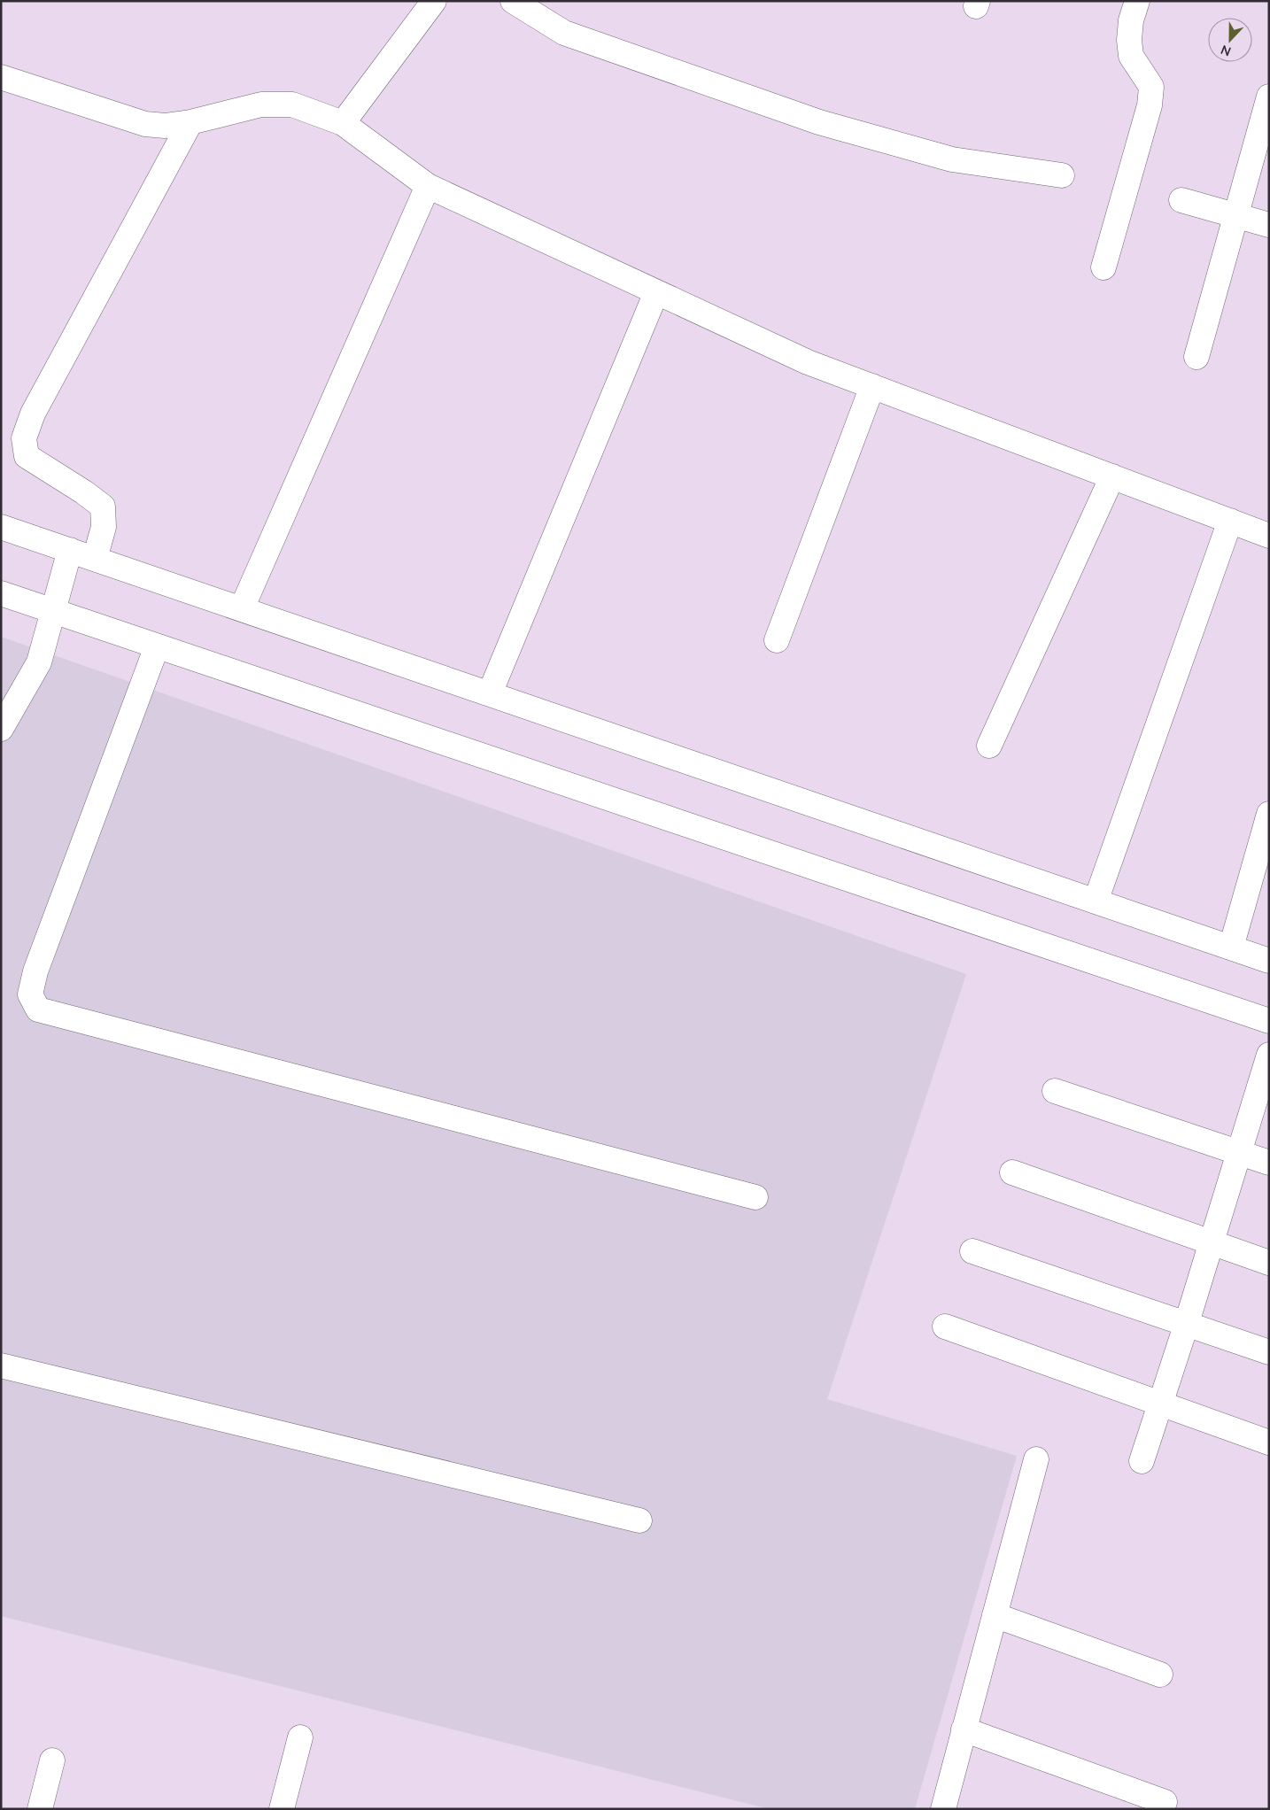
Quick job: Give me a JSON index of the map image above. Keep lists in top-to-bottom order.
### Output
{
  "north": "bottom"
}
